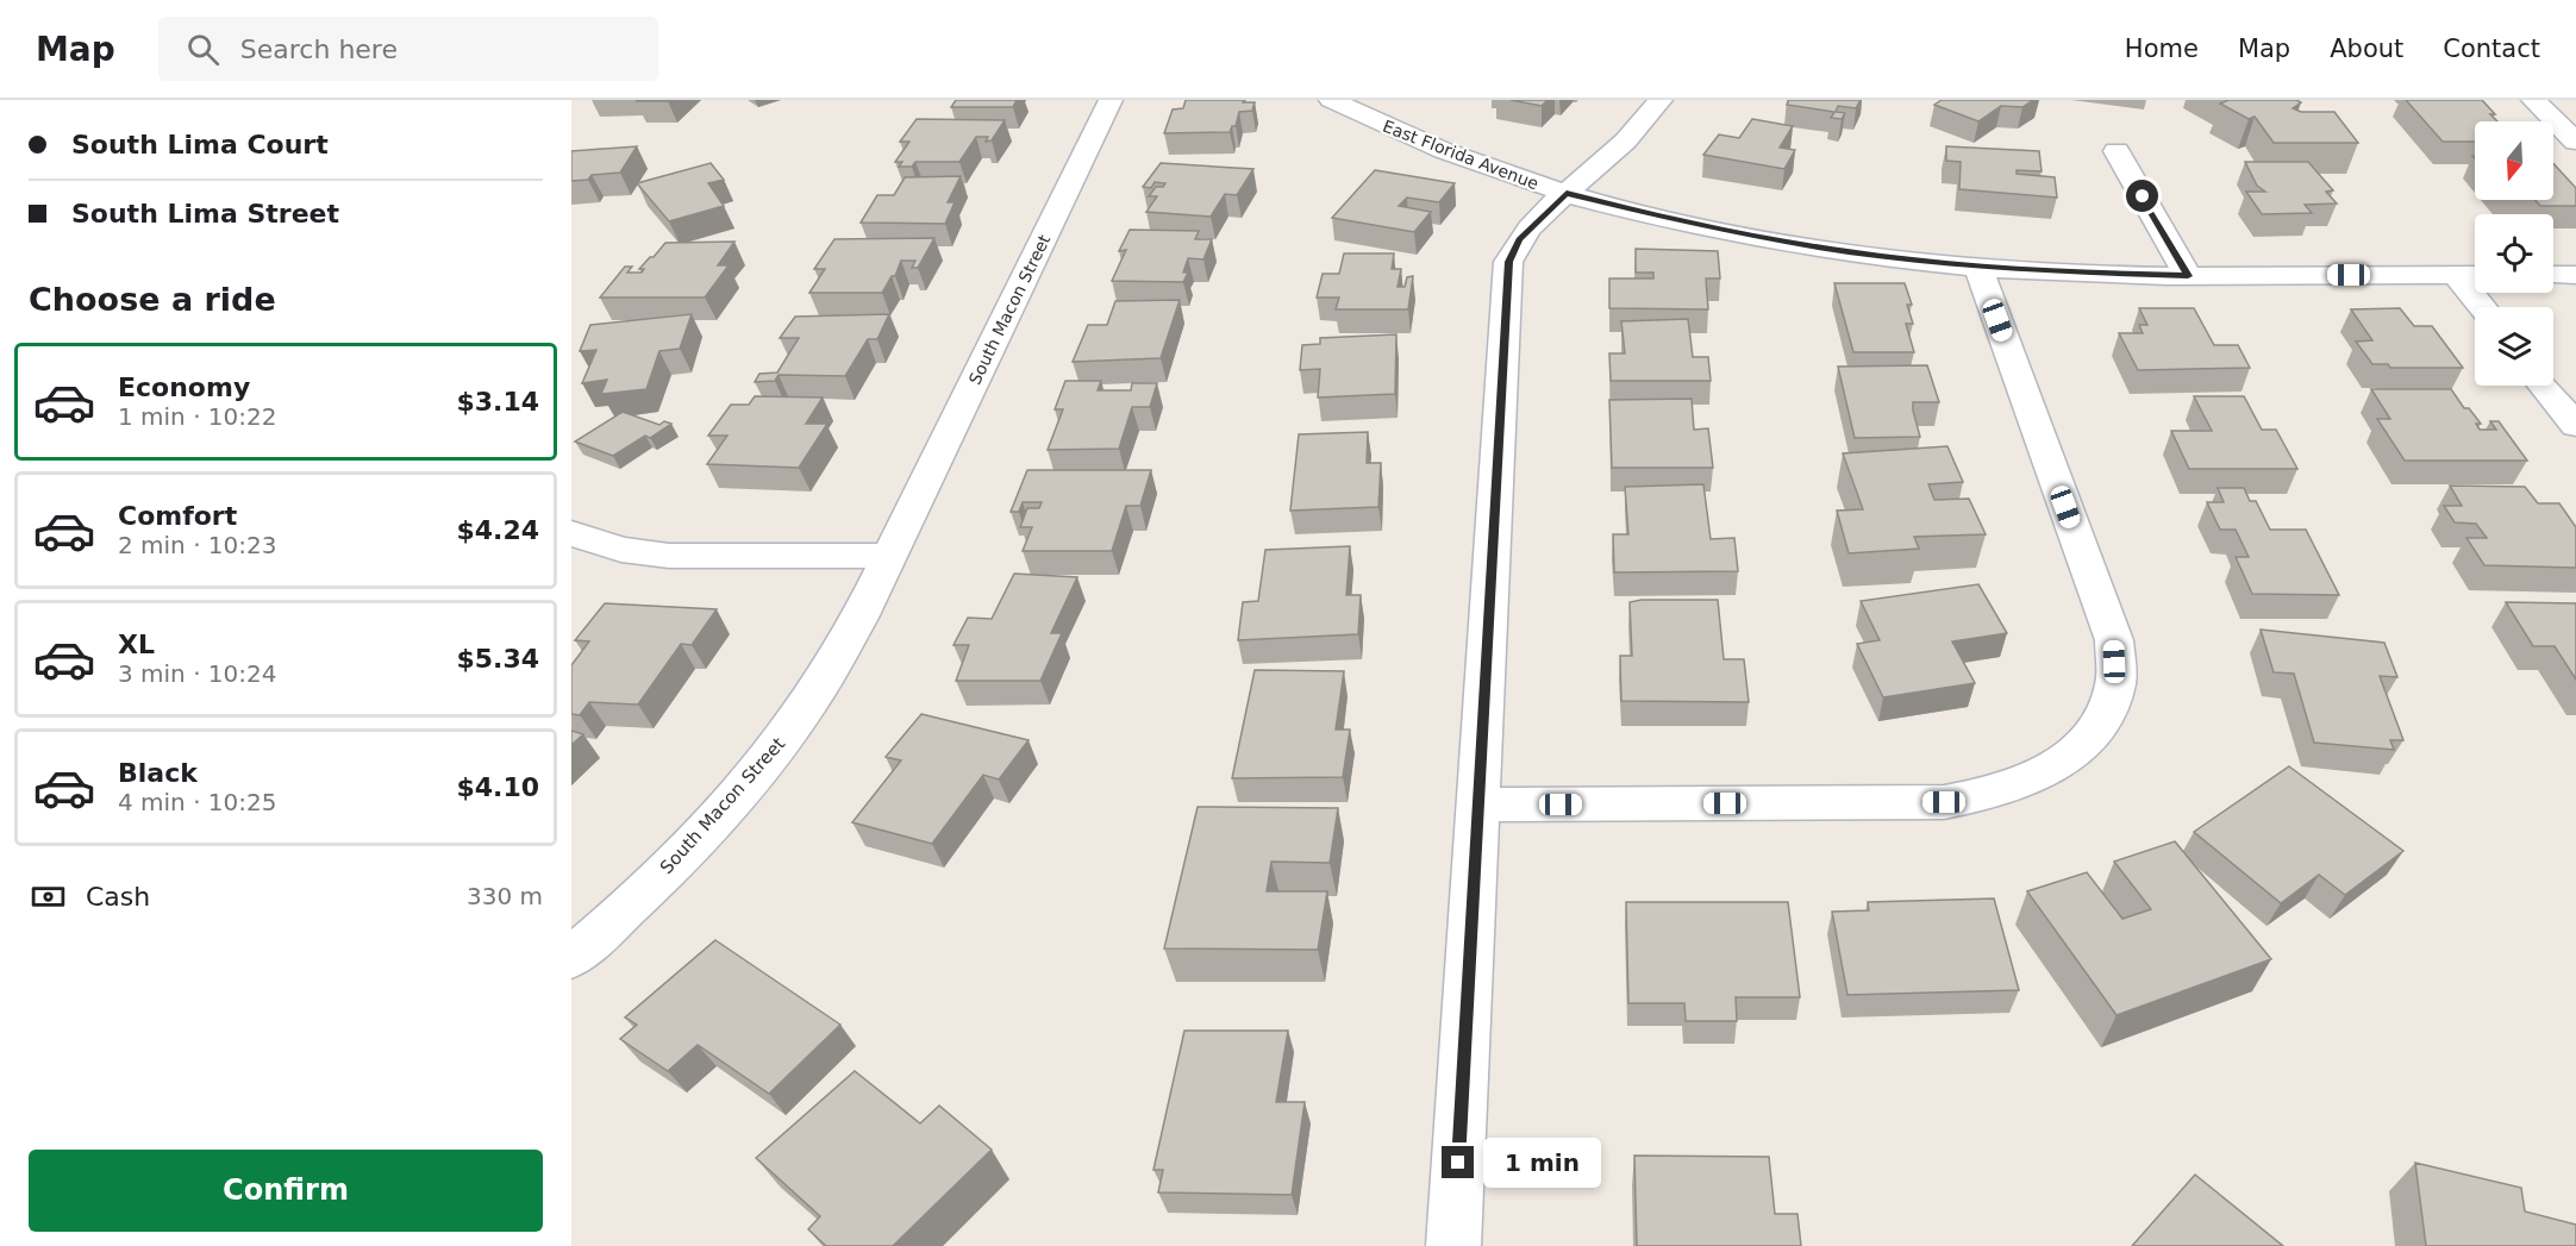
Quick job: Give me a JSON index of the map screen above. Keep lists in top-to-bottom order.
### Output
{
  "streets": {
    "street": ["East Florida Avenue", "South Macon Street"]
  },
  "north": "bottom",
  "page": {
    "header": "Map",
    "search": "Search here",
    "nav": [
      "Home",
      "Map",
      "About",
      "Contact"
    ],
    "banner": ["South Lima Court", "South Lima Street"],
    "heading": "Choose a ride",
    "list": [
      {
        "name": "Economy",
        "note": "1 min · 10:22",
        "value": "$3.14"
      },
      {
        "name": "Comfort",
        "note": "2 min · 10:23",
        "value": "$4.24"
      },
      {
        "name": "XL",
        "note": "3 min · 10:24",
        "value": "$5.34"
      },
      {
        "name": "Black",
        "note": "4 min · 10:25",
        "value": "$4.10"
      }
    ],
    "pay": ["Cash", "330 m"],
    "buttons": "Confirm",
    "bubble": "1 min"
  }
}
